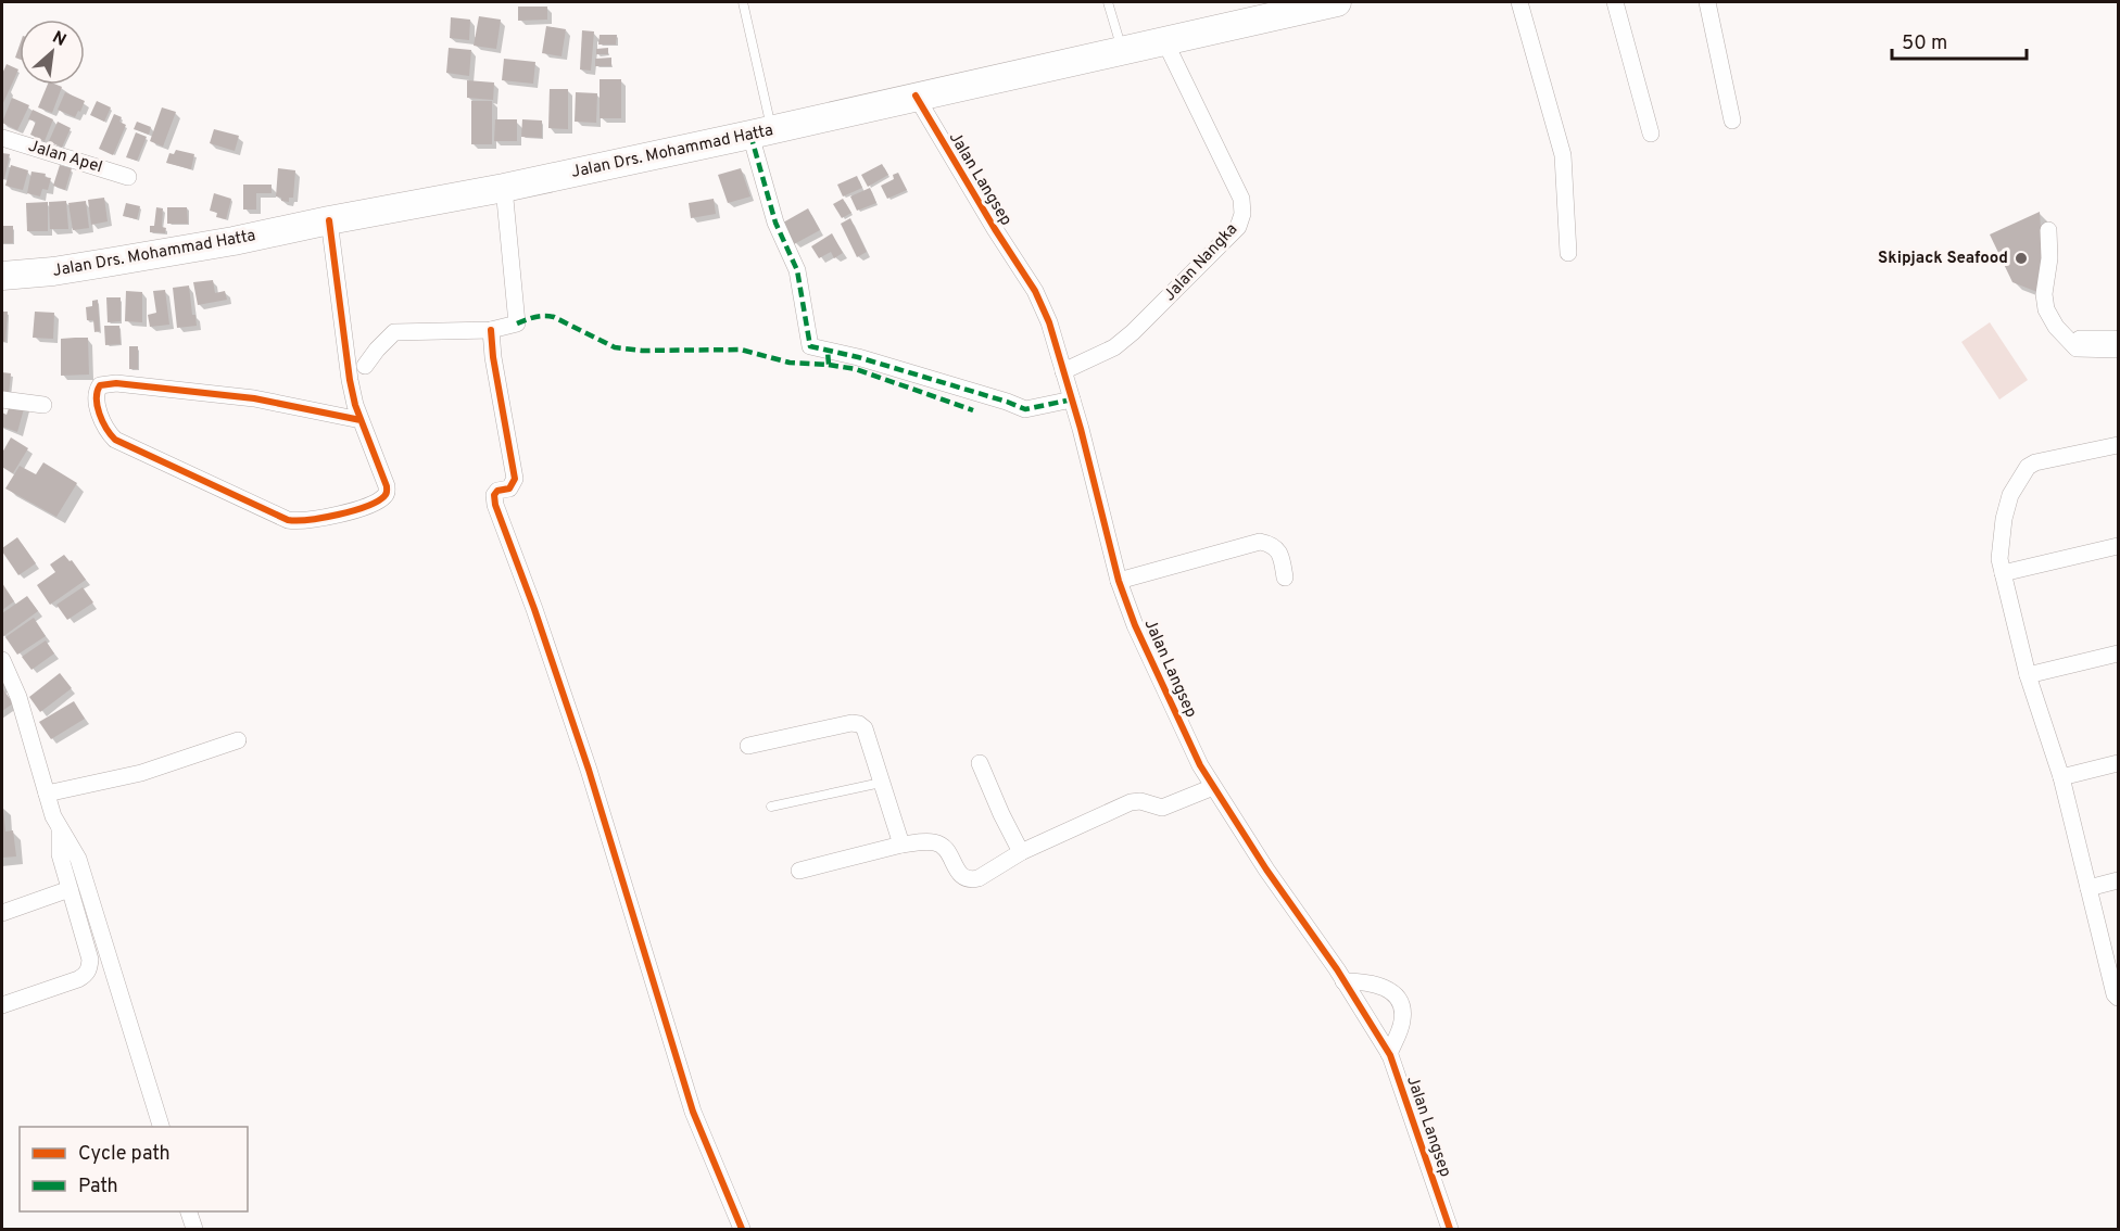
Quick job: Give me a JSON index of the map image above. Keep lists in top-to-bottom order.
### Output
{
  "streets": {
    "main road": ["Jalan Drs. Mohammad Hatta"],
    "street": ["Jalan Apel", "Jalan Langsep", "Jalan Nangka"]
  },
  "crossings": [
    ["Jalan Drs. Mohammad Hatta", "Jalan Langsep"],
    ["Jalan Drs. Mohammad Hatta", "Jalan Nangka"],
    ["Jalan Langsep", "Jalan Nangka"]
  ],
  "places": ["Skipjack Seafood"],
  "legend": ["Cycle path", "Path"],
  "scale_bar": "50 m",
  "north": "top right"
}
